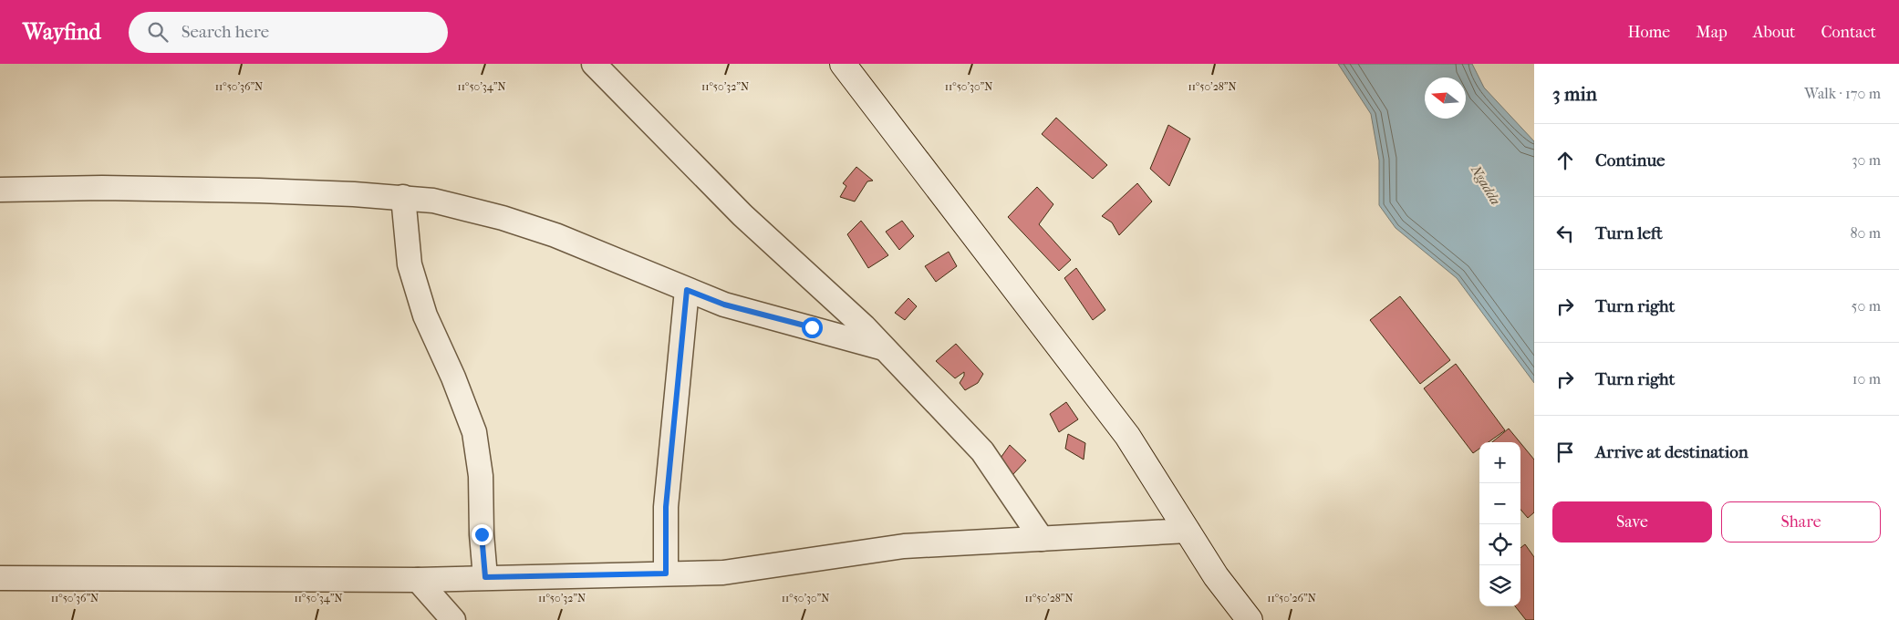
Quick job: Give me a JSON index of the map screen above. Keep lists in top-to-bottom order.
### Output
{
  "water": ["Ngadda"],
  "north": "left",
  "page": {
    "header": "Wayfind",
    "search": "Search here",
    "nav": [
      "Home",
      "Map",
      "About",
      "Contact"
    ],
    "heading": ["3 min", "Walk · 170 m"],
    "list": [
      ["Continue", "30 m"],
      ["Turn left", "80 m"],
      ["Turn right", "50 m"],
      ["Turn right", "10 m"],
      "Arrive at destination"
    ],
    "map_buttons": ["+", "−"],
    "buttons": ["Save", "Share"]
  },
  "coordinates": [
    "11°50'36\"N",
    "11°50'34\"N",
    "11°50'32\"N",
    "11°50'30\"N",
    "11°50'28\"N",
    "11°50'26\"N"
  ]
}
